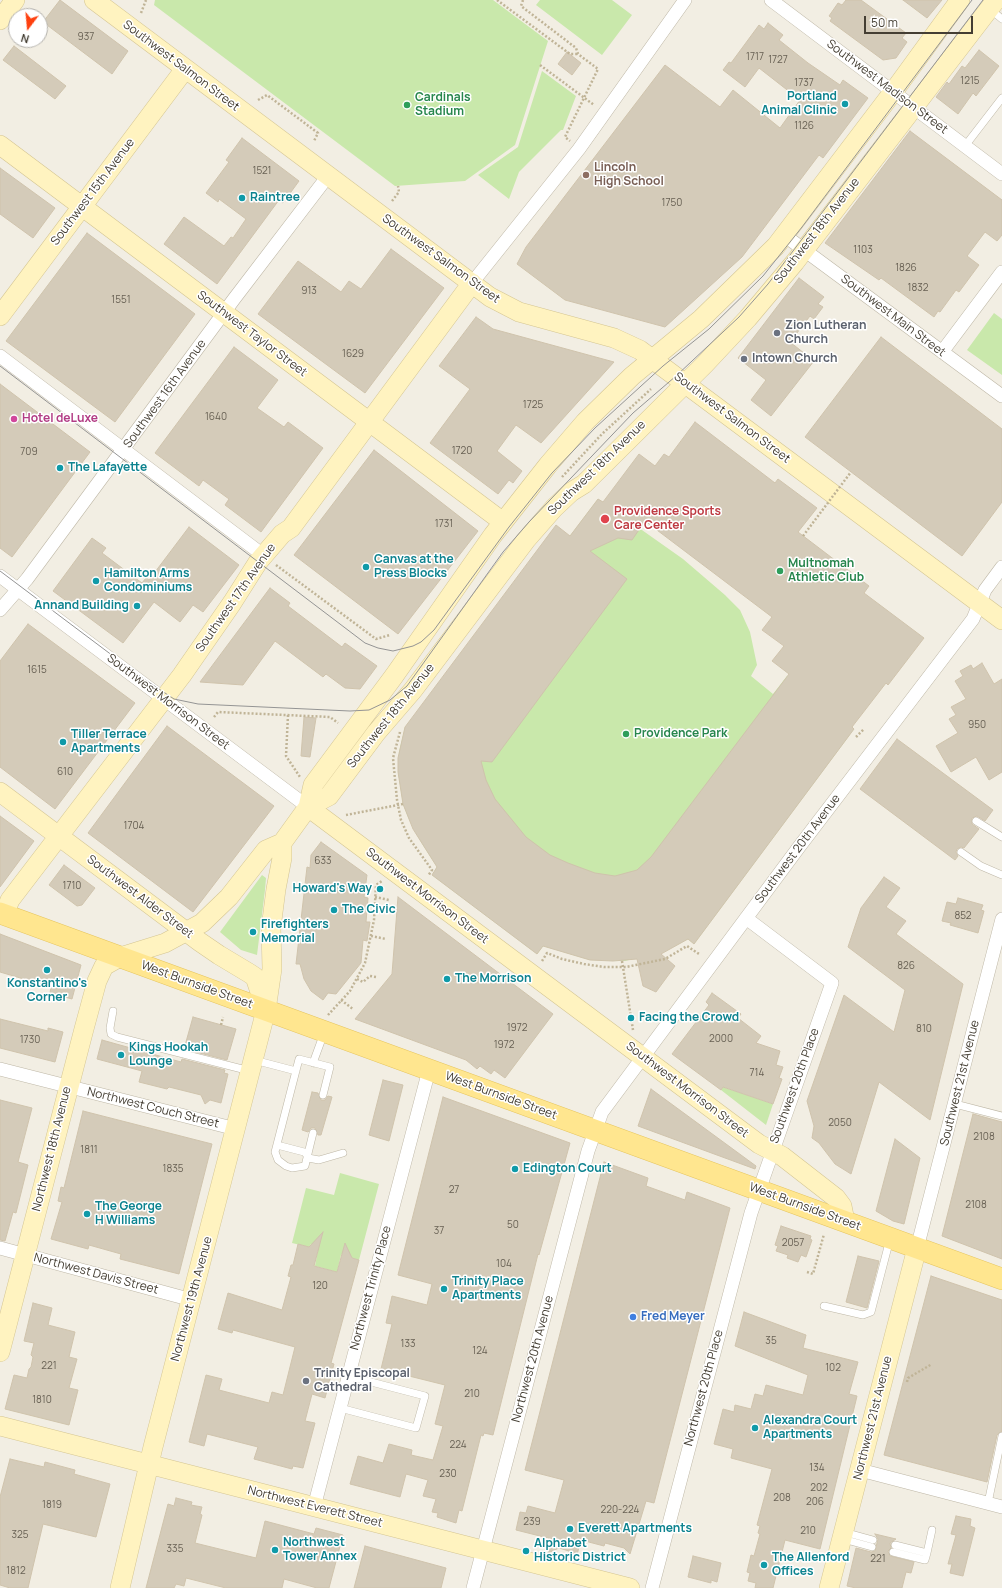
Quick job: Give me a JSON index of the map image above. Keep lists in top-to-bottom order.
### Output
{
  "streets": {
    "main road": ["West Burnside Street"],
    "street": [
      "Southwest Salmon Street",
      "Southwest Madison Street",
      "Southwest 15th Avenue",
      "Southwest 18th Avenue",
      "Southwest Main Street",
      "Southwest Taylor Street",
      "Southwest 16th Avenue",
      "Southwest 17th Avenue",
      "Southwest Morrison Street",
      "Southwest 20th Avenue",
      "Southwest Alder Street",
      "Southwest 21st Avenue",
      "Southwest 20th Place",
      "Northwest Couch Street",
      "Northwest 18th Avenue",
      "Northwest Davis Street",
      "Northwest Trinity Place",
      "Northwest 19th Avenue",
      "Northwest 20th Avenue",
      "Northwest 20th Place",
      "Northwest 21st Avenue",
      "Northwest Everett Street"
    ]
  },
  "crossings": [
    ["Southwest Salmon Street", "Southwest 15th Avenue"],
    ["Southwest Salmon Street", "Southwest 18th Avenue"],
    ["Southwest Salmon Street", "Southwest 16th Avenue"],
    ["Southwest Salmon Street", "Southwest 17th Avenue"],
    ["Southwest Salmon Street", "Southwest 20th Avenue"],
    ["Southwest Madison Street", "Southwest 18th Avenue"],
    ["Southwest 15th Avenue", "Southwest Taylor Street"],
    ["Southwest 18th Avenue", "Southwest Main Street"],
    ["Southwest 18th Avenue", "Southwest Taylor Street"],
    ["Southwest 18th Avenue", "Southwest Morrison Street"],
    ["Southwest 18th Avenue", "Southwest Alder Street"],
    ["Southwest 18th Avenue", "West Burnside Street"],
    ["Southwest 18th Avenue", "Northwest 18th Avenue"],
    ["Southwest 18th Avenue", "Northwest 19th Avenue"],
    ["Southwest Taylor Street", "Southwest 16th Avenue"],
    ["Southwest Taylor Street", "Southwest 17th Avenue"],
    ["Southwest 16th Avenue", "Southwest Morrison Street"],
    ["Southwest 17th Avenue", "Southwest Morrison Street"],
    ["Southwest 17th Avenue", "Southwest Alder Street"],
    ["Southwest 17th Avenue", "West Burnside Street"],
    ["Southwest Morrison Street", "Southwest 20th Avenue"],
    ["Southwest Morrison Street", "West Burnside Street"],
    ["Southwest Morrison Street", "Southwest 20th Place"],
    ["Southwest 20th Avenue", "West Burnside Street"],
    ["Southwest 20th Avenue", "Southwest 20th Place"],
    ["Southwest 20th Avenue", "Northwest 20th Avenue"],
    ["Southwest Alder Street", "West Burnside Street"],
    ["Southwest Alder Street", "Northwest 19th Avenue"],
    ["West Burnside Street", "Southwest 21st Avenue"],
    ["West Burnside Street", "Southwest 20th Place"],
    ["West Burnside Street", "Northwest 18th Avenue"],
    ["West Burnside Street", "Northwest Trinity Place"],
    ["West Burnside Street", "Northwest 19th Avenue"],
    ["West Burnside Street", "Northwest 20th Avenue"],
    ["West Burnside Street", "Northwest 20th Place"],
    ["West Burnside Street", "Northwest 21st Avenue"],
    ["Southwest 21st Avenue", "Northwest 21st Avenue"],
    ["Southwest 20th Place", "Northwest 20th Place"],
    ["Northwest Couch Street", "Northwest 18th Avenue"],
    ["Northwest Couch Street", "Northwest 19th Avenue"],
    ["Northwest 18th Avenue", "Northwest Davis Street"],
    ["Northwest Davis Street", "Northwest 19th Avenue"],
    ["Northwest Trinity Place", "Northwest Everett Street"],
    ["Northwest 19th Avenue", "Northwest Everett Street"],
    ["Northwest 20th Avenue", "Northwest Everett Street"]
  ],
  "places": [
    "Portland Animal Clinic",
    "Cardinals Stadium",
    "Lincoln High School",
    "Raintree",
    "Zion Lutheran Church",
    "Intown Church",
    "Hotel deLuxe",
    "The Lafayette",
    "Providence Sports Care Center",
    "Canvas at the Press Blocks",
    "Multnomah Athletic Club",
    "Hamilton Arms Condominiums",
    "Annand Building",
    "Providence Park",
    "Tiller Terrace Apartments",
    "Howard's Way",
    "The Civic",
    "Firefighters Memorial",
    "Konstantino's Corner",
    "The Morrison",
    "Facing the Crowd",
    "Kings Hookah Lounge",
    "Edington Court",
    "The George H Williams",
    "Trinity Place Apartments",
    "Fred Meyer",
    "Trinity Episcopal Cathedral",
    "Alexandra Court Apartments",
    "Everett Apartments",
    "Northwest Tower Annex",
    "Alphabet Historic District",
    "The Allenford Offices"
  ],
  "house_numbers": [
    "937",
    "1717",
    "1727",
    "1215",
    "1737",
    "1126",
    "1521",
    "1750",
    "1103",
    "1826",
    "1832",
    "913",
    "1551",
    "1629",
    "1725",
    "1640",
    "1720",
    "709",
    "1731",
    "1615",
    "950",
    "610",
    "1704",
    "633",
    "1710",
    "852",
    "826",
    "1972",
    "810",
    "2000",
    "1730",
    "1972",
    "714",
    "2050",
    "2108",
    "1811",
    "1835",
    "27",
    "2108",
    "50",
    "37",
    "2057",
    "104",
    "120",
    "35",
    "133",
    "124",
    "221",
    "102",
    "210",
    "1810",
    "224",
    "134",
    "230",
    "202",
    "208",
    "206",
    "1819",
    "220-224",
    "239",
    "210",
    "325",
    "335",
    "221",
    "1812"
  ],
  "scale_bar": "50 m",
  "north": "bottom"
}
